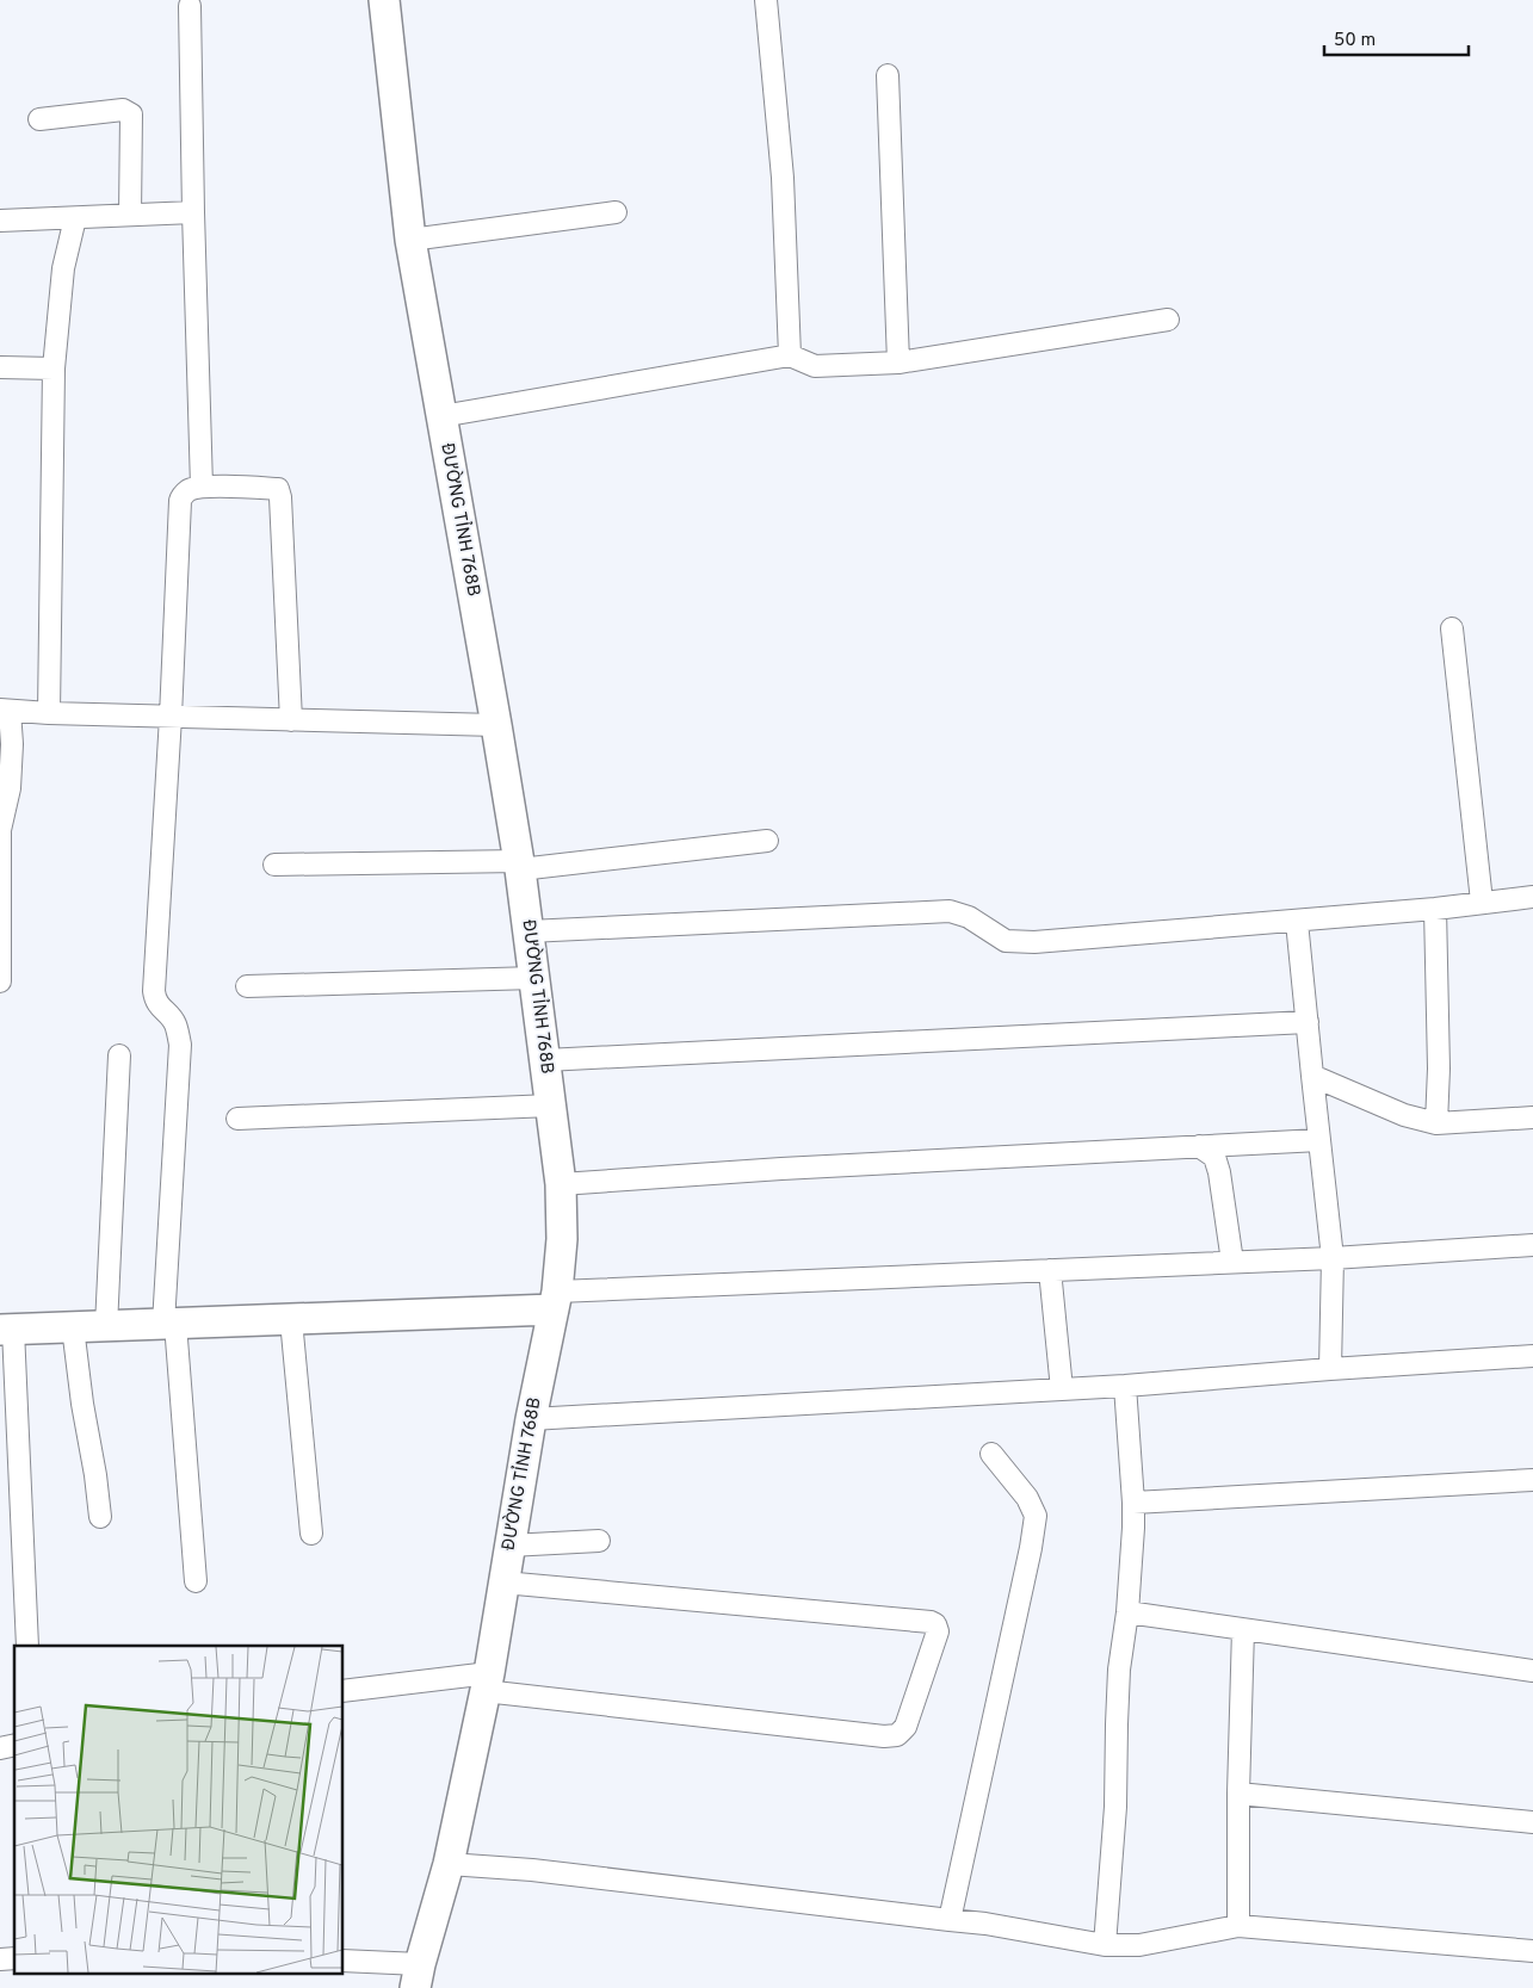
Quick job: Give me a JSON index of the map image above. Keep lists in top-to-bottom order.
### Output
{
  "streets": {
    "street": ["ĐƯỜNG TỈNH 768B"]
  },
  "scale_bar": "50 m"
}
